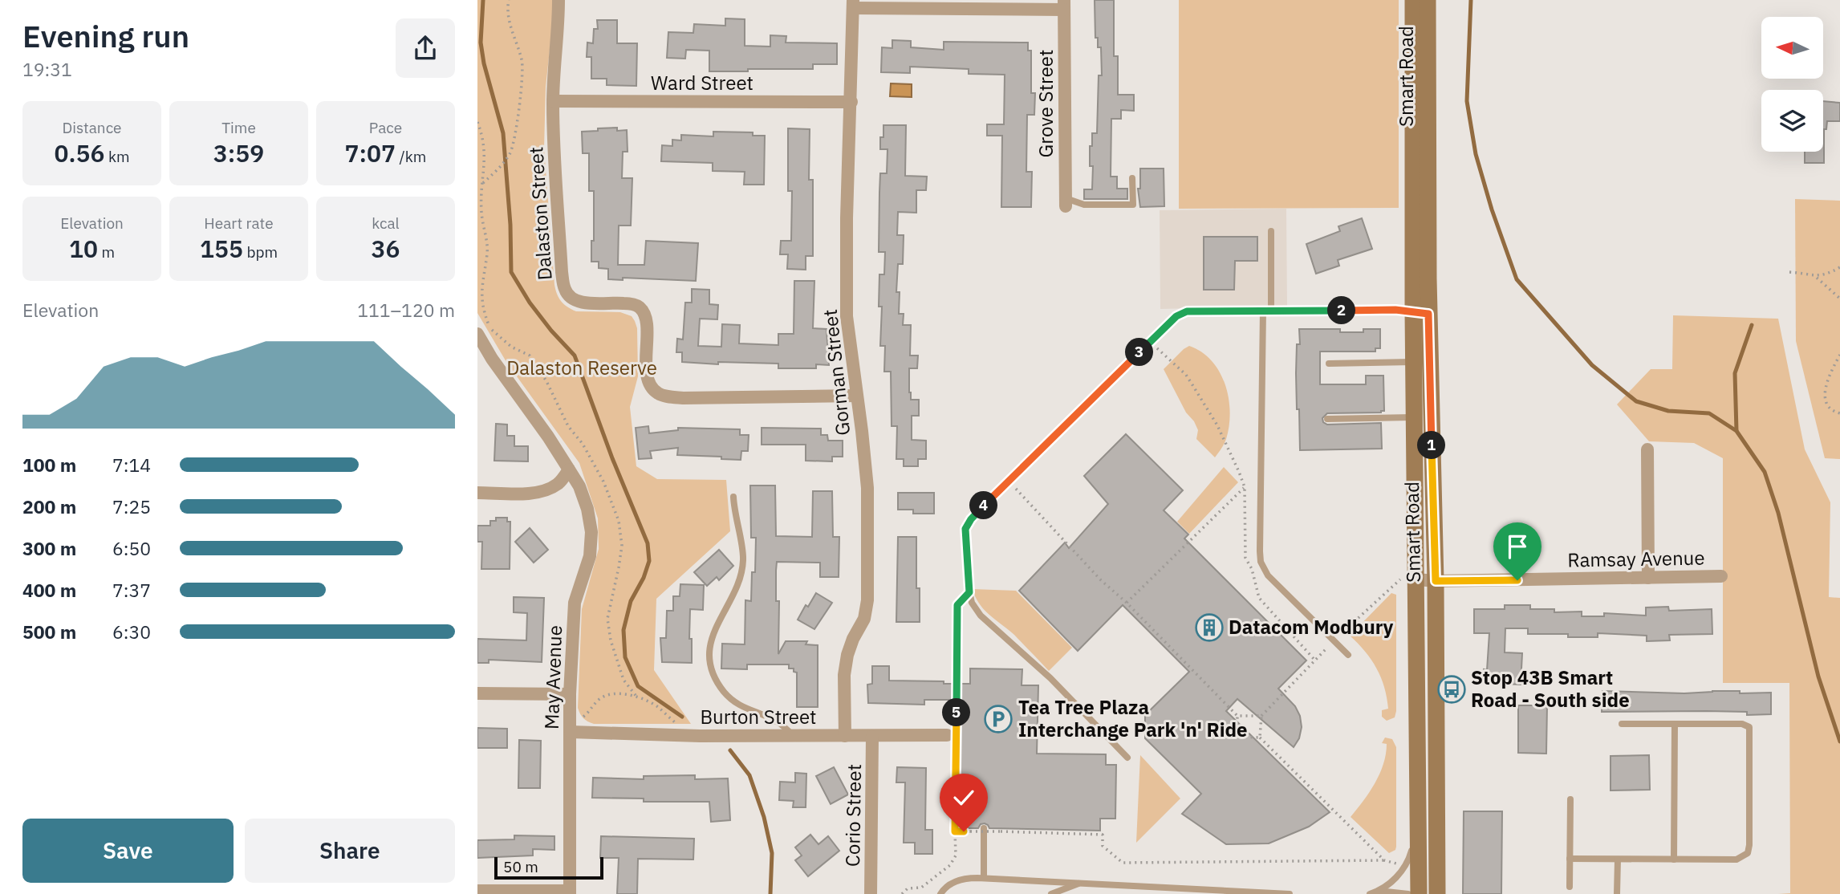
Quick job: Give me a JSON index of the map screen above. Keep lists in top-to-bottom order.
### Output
{
  "streets": {
    "main road": ["Smart Road"],
    "street": [
      "Ward Street",
      "Grove Street",
      "Dalaston Street",
      "Gorman Street",
      "Ramsay Avenue",
      "May Avenue",
      "Burton Street",
      "Corio Street"
    ]
  },
  "crossings": [
    ["Smart Road", "Ramsay Avenue"],
    ["Ward Street", "Dalaston Street"],
    ["Ward Street", "Gorman Street"],
    ["Dalaston Street", "Gorman Street"],
    ["Gorman Street", "Burton Street"],
    ["May Avenue", "Burton Street"],
    ["Burton Street", "Corio Street"]
  ],
  "parks": ["Dalaston Reserve"],
  "places": {
    "building": ["Datacom Modbury"],
    "bus stop": ["Stop 43B Smart Road - South side"],
    "parking": ["Tea Tree Plaza Interchange Park 'n' Ride"]
  },
  "scale_bar": "50 m",
  "north": "left",
  "page": {
    "heading": ["Evening run", "19:31"],
    "stats": [
      ["Distance", "0.56 km"],
      ["Time", "3:59"],
      ["Pace", "7:07 /km"],
      ["Elevation", "10 m"],
      ["Heart rate", "155 bpm"],
      ["kcal", "36"]
    ],
    "chart": ["Elevation", "111–120 m"],
    "pins": [
      "2",
      "3",
      "1",
      "4",
      "5"
    ],
    "list": [
      {
        "name": "100 m",
        "note": "7:14"
      },
      {
        "name": "200 m",
        "note": "7:25"
      },
      {
        "name": "300 m",
        "note": "6:50"
      },
      {
        "name": "400 m",
        "note": "7:37"
      },
      {
        "name": "500 m",
        "note": "6:30"
      }
    ],
    "buttons": ["Save", "Share"],
    "scale": "50 m"
  }
}
